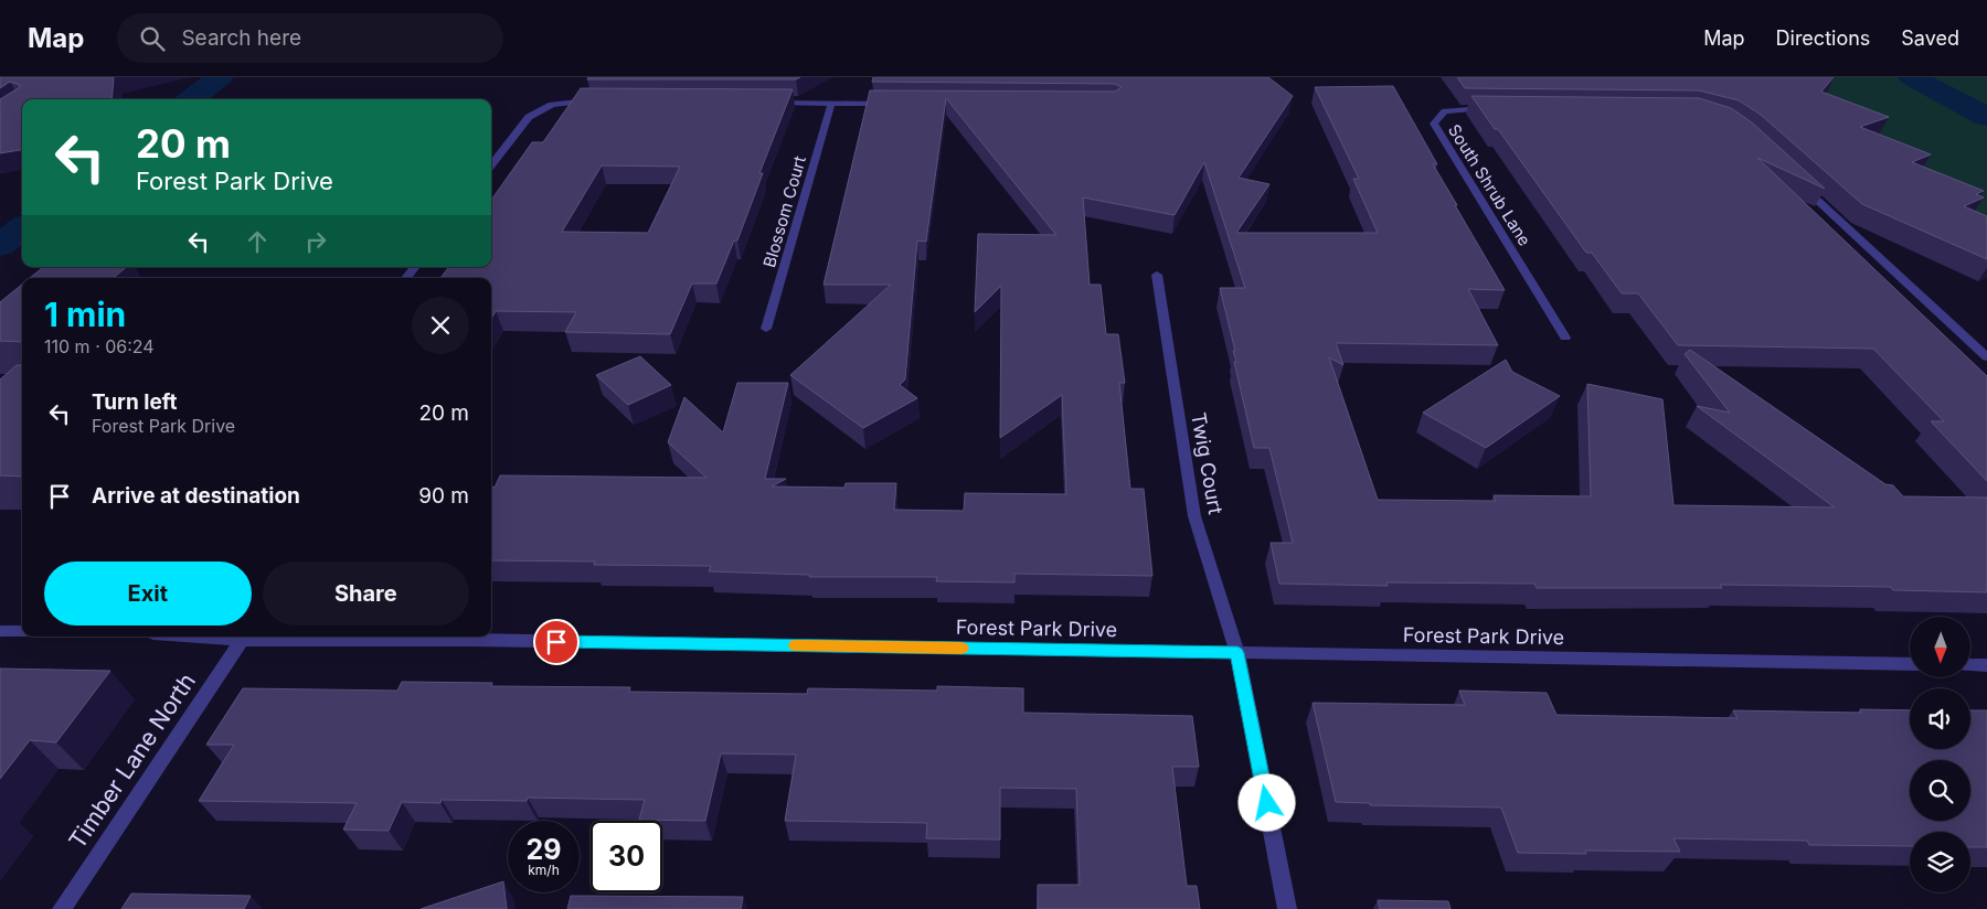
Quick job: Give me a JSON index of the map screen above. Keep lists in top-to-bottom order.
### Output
{
  "streets": {
    "street": [
      "South Shrub Lane",
      "Blossom Court",
      "Twig Court",
      "Forest Park Drive",
      "Timber Lane North"
    ]
  },
  "crossings": [
    ["Twig Court", "Forest Park Drive"],
    ["Forest Park Drive", "Timber Lane North"]
  ],
  "north": "bottom",
  "page": {
    "header": "Map",
    "search": "Search here",
    "nav": ["Map", "Directions", "Saved"],
    "turn": ["20 m", "Forest Park Drive"],
    "heading": ["1 min", "110 m · 06:24"],
    "list": [
      {
        "name": "Turn left",
        "note": "Forest Park Drive",
        "value": "20 m"
      },
      {
        "name": "Arrive at destination",
        "value": "90 m"
      }
    ],
    "buttons": ["Exit", "Share"],
    "speed": "29 km/h",
    "limit": "30"
  }
}
